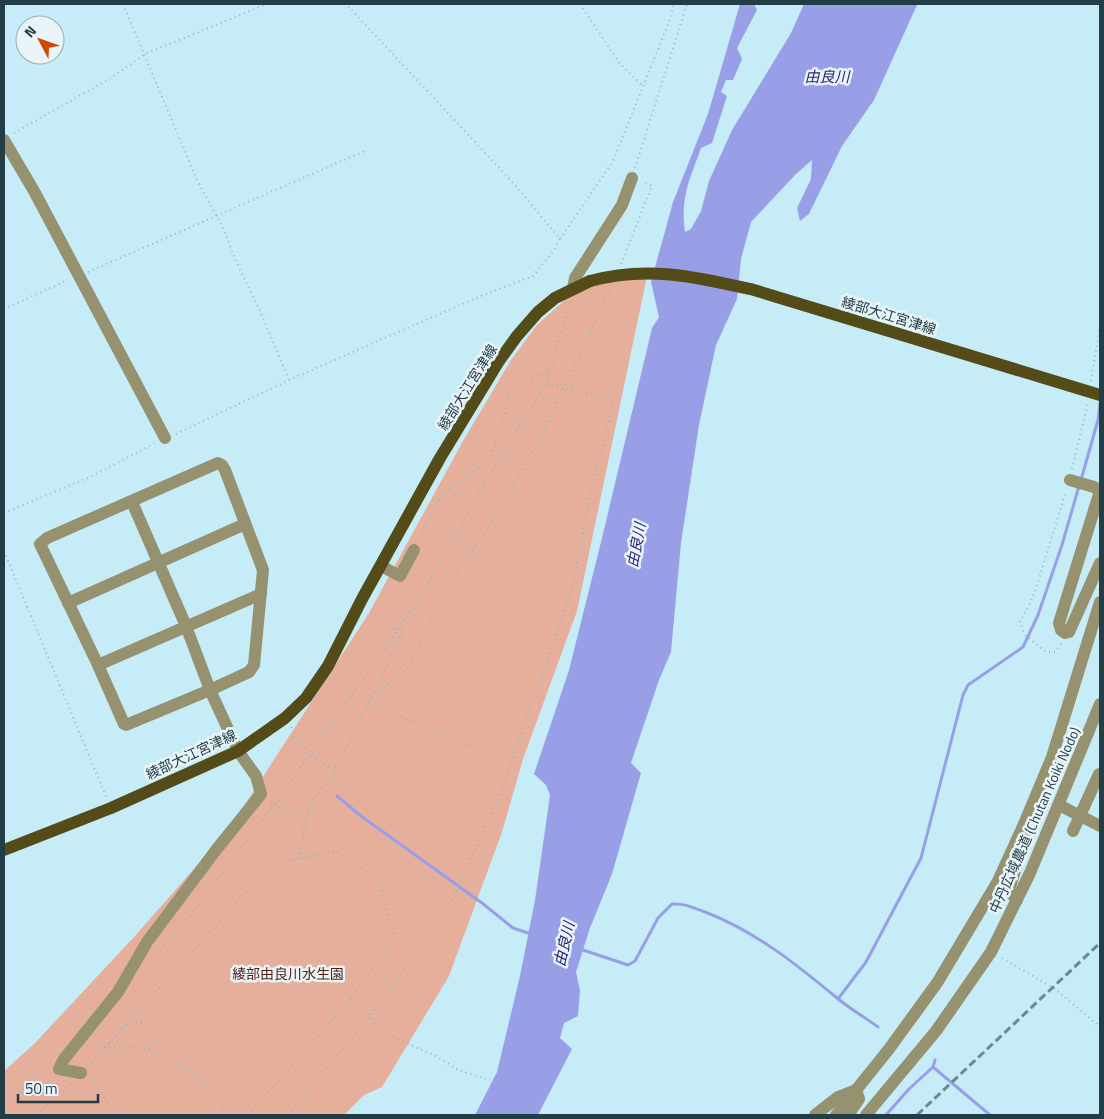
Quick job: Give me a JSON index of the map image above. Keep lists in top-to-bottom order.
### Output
{
  "streets": {
    "main road": ["綾部大江宮津線"],
    "street": ["中丹広域農道 (Chutan Koiki Nodo)"]
  },
  "water": ["由良川"],
  "parks": ["綾部由良川水生園"],
  "scale_bar": "50 m",
  "north": "top left"
}
